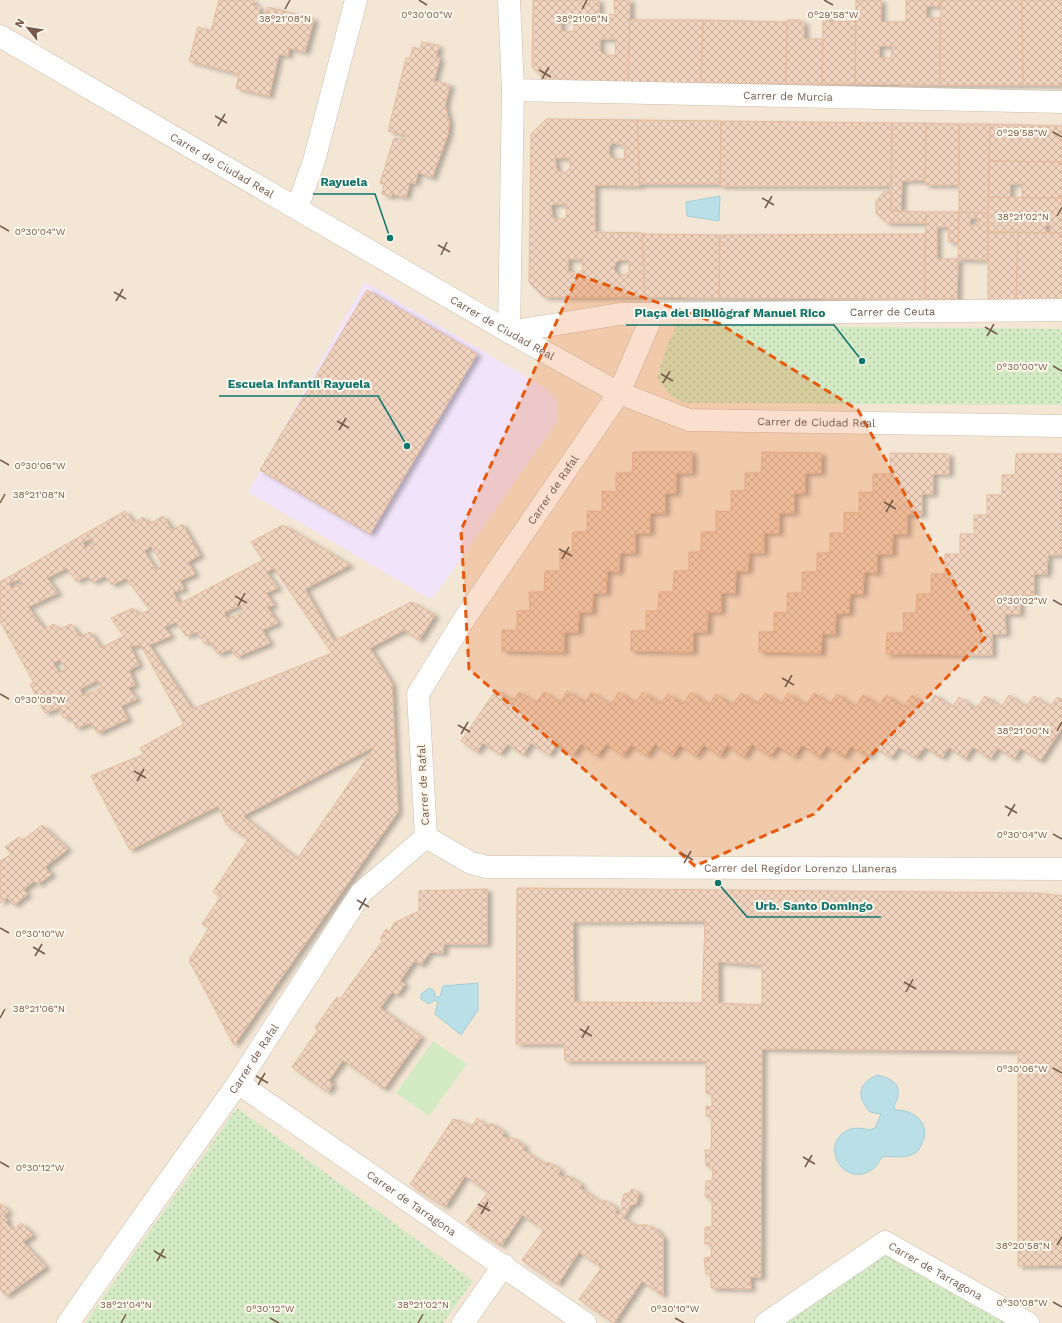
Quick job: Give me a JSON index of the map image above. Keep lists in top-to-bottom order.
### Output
{
  "streets": {
    "street": [
      "Carrer de Murcia",
      "Carrer de Ciudad Real",
      "Carrer de Ceuta",
      "Carrer de Rafal",
      "Carrer del Regidor Lorenzo Llaneras",
      "Carrer de Tarragona"
    ]
  },
  "crossings": [
    ["Carrer de Ciudad Real", "Carrer de Ceuta"],
    ["Carrer de Ciudad Real", "Carrer de Rafal"],
    ["Carrer de Ceuta", "Carrer de Rafal"],
    ["Carrer de Rafal", "Carrer del Regidor Lorenzo Llaneras"],
    ["Carrer de Rafal", "Carrer de Tarragona"]
  ],
  "places": [
    "Rayuela",
    "Plaça del Bibliògraf Manuel Rico",
    "Escuela Infantil Rayuela",
    "Urb. Santo Domingo"
  ],
  "north": "top left",
  "coordinates": [
    "0°30'00\"W",
    "0°29'58\"W",
    "38°21'08\"N",
    "38°21'06\"N",
    "38°21'02\"N",
    "0°30'04\"W",
    "0°30'06\"W",
    "0°30'02\"W",
    "0°30'08\"W",
    "38°21'00\"N",
    "0°30'10\"W",
    "0°30'12\"W",
    "38°20'58\"N",
    "38°21'04\"N"
  ]
}
